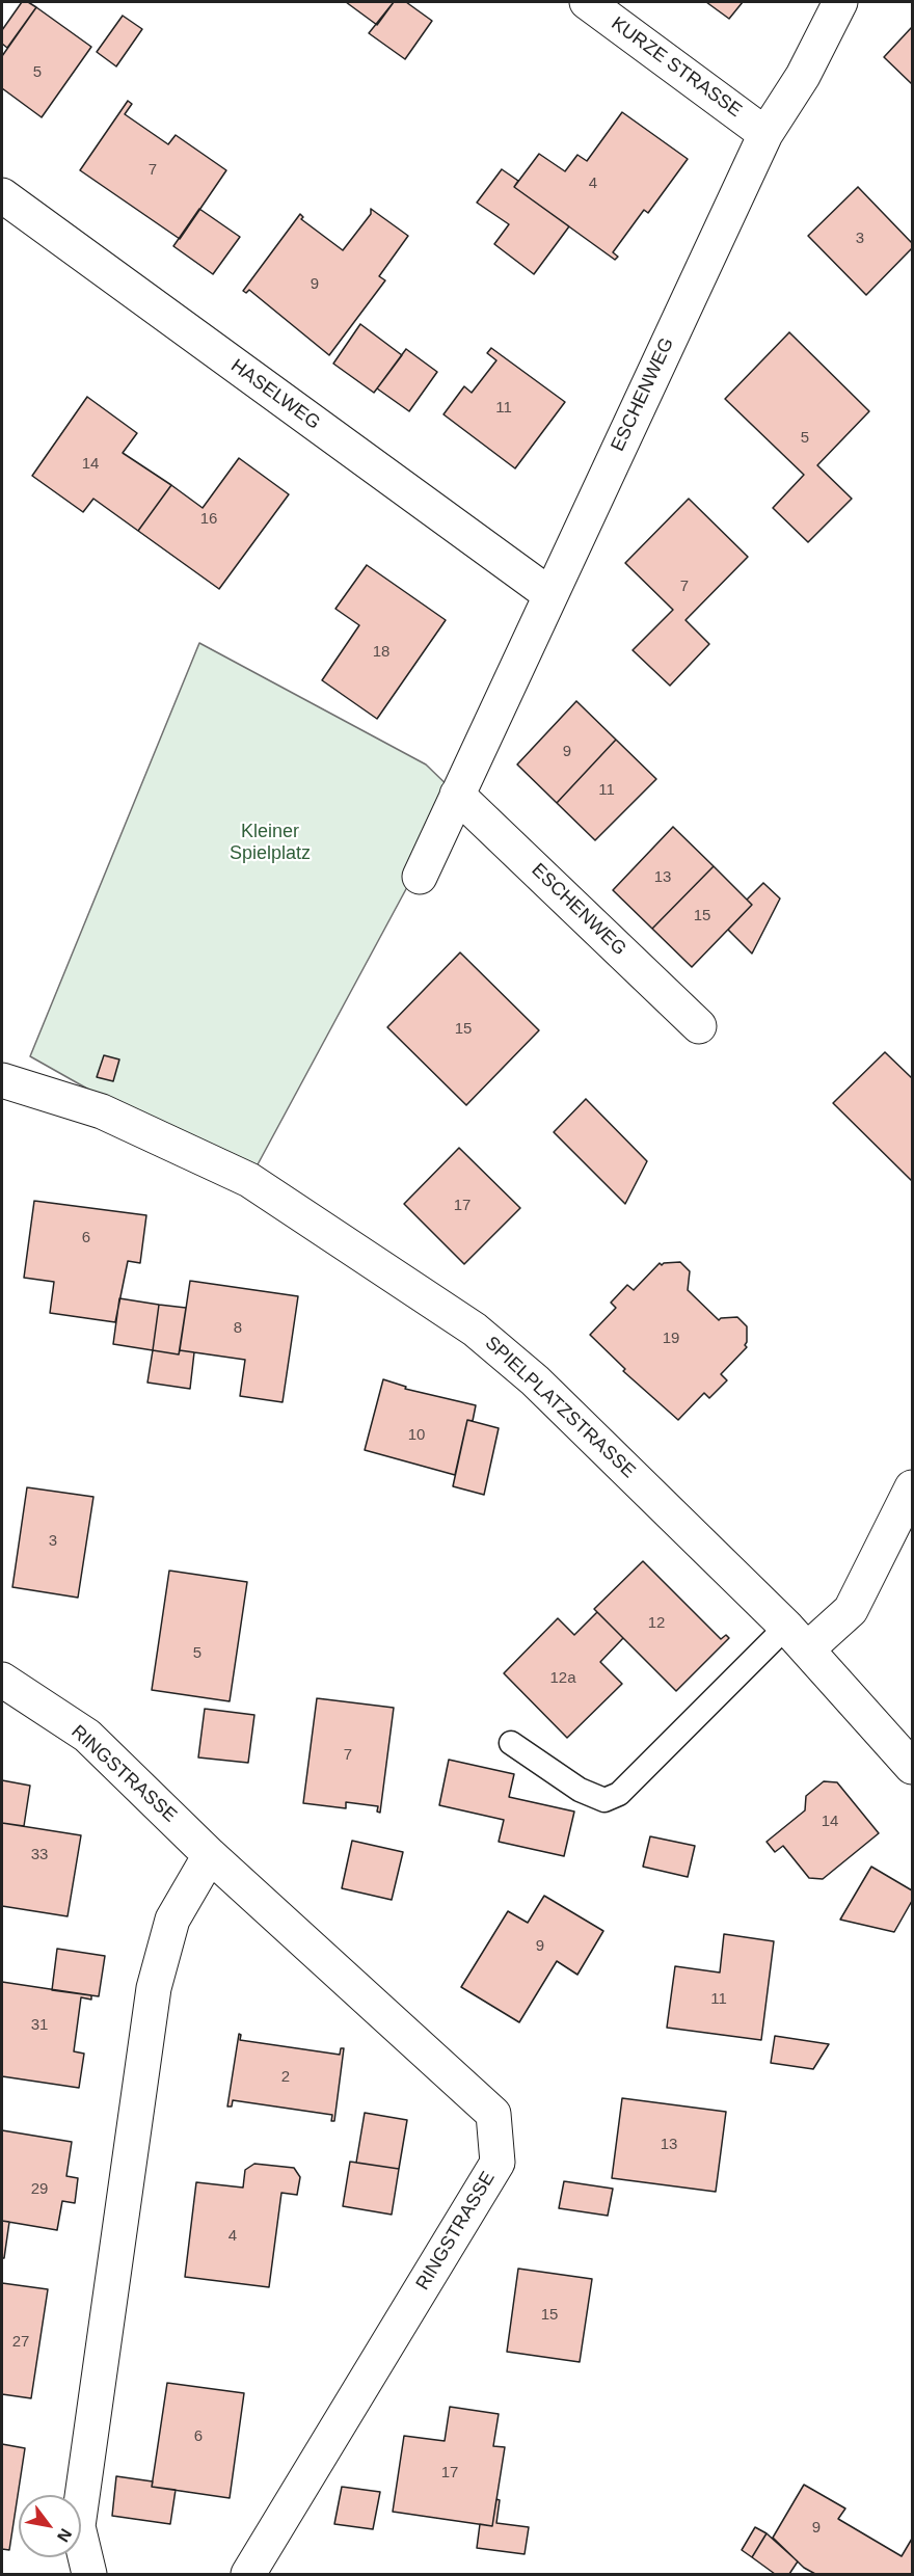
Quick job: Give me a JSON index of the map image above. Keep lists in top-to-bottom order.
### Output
{
  "streets": {
    "street": [
      "KURZE STRASSE",
      "HASELWEG",
      "ESCHENWEG",
      "SPIELPLATZSTRASSE",
      "RINGSTRASSE"
    ]
  },
  "crossings": [
    ["KURZE STRASSE", "ESCHENWEG"],
    ["HASELWEG", "ESCHENWEG"]
  ],
  "parks": ["Kleiner Spielplatz"],
  "house_numbers": [
    "5",
    "7",
    "4",
    "3",
    "9",
    "11",
    "5",
    "14",
    "16",
    "7",
    "18",
    "9",
    "11",
    "13",
    "15",
    "15",
    "17",
    "6",
    "8",
    "19",
    "10",
    "3",
    "12",
    "5",
    "12a",
    "7",
    "14",
    "33",
    "9",
    "11",
    "31",
    "2",
    "13",
    "29",
    "4",
    "15",
    "27",
    "6",
    "17",
    "9"
  ],
  "north": "bottom right"
}
